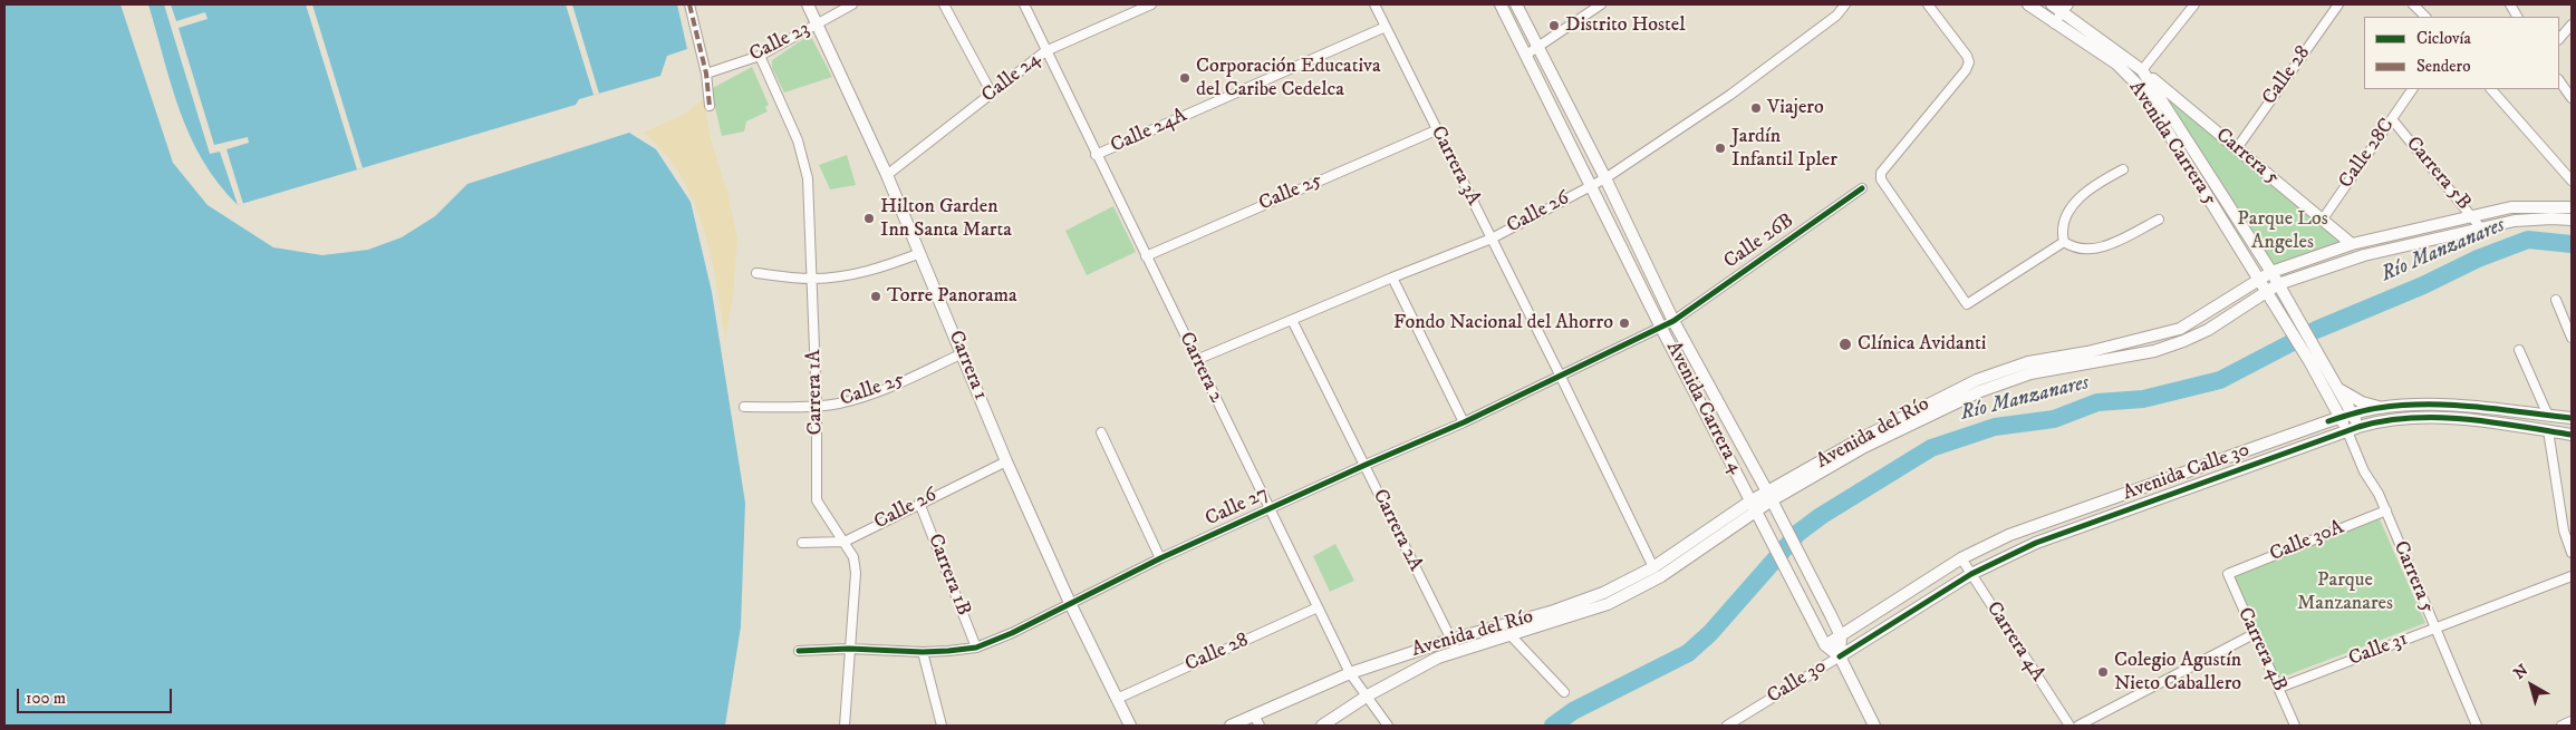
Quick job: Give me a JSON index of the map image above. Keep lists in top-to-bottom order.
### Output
{
  "streets": {
    "main road": [
      "Avenida Carrera 5",
      "Carrera 5",
      "Carrera 1",
      "Avenida Carrera 4",
      "Avenida del Río",
      "Avenida Calle 30"
    ],
    "street": [
      "Calle 23",
      "Calle 28",
      "Calle 24",
      "Calle 24A",
      "Calle 28C",
      "Carrera 3A",
      "Carrera 5B",
      "Calle 25",
      "Calle 26",
      "Calle 26B",
      "Carrera 2",
      "Carrera 1A",
      "Calle 27",
      "Carrera 2A",
      "Calle 30A",
      "Carrera 1B",
      "Carrera 4A",
      "Carrera 4B",
      "Calle 31",
      "Calle 30"
    ]
  },
  "crossings": [
    ["Calle 23", "Carrera 1"],
    ["Calle 23", "Carrera 1A"],
    ["Calle 28", "Carrera 5"],
    ["Calle 28", "Carrera 1"],
    ["Calle 28", "Carrera 2"],
    ["Calle 24", "Carrera 1"],
    ["Calle 24", "Carrera 2"],
    ["Calle 24A", "Carrera 3A"],
    ["Calle 24A", "Carrera 2"],
    ["Avenida Carrera 5", "Carrera 5"],
    ["Avenida Carrera 5", "Avenida del Río"],
    ["Avenida Carrera 5", "Avenida Calle 30"],
    ["Calle 28C", "Carrera 5"],
    ["Calle 28C", "Carrera 5B"],
    ["Carrera 5", "Avenida del Río"],
    ["Carrera 5", "Avenida Calle 30"],
    ["Carrera 5", "Calle 30A"],
    ["Carrera 5", "Calle 31"],
    ["Carrera 3A", "Calle 25"],
    ["Carrera 3A", "Calle 26"],
    ["Carrera 3A", "Avenida del Río"],
    ["Carrera 3A", "Calle 27"],
    ["Carrera 5B", "Avenida del Río"],
    ["Calle 25", "Carrera 1"],
    ["Calle 25", "Carrera 2"],
    ["Calle 25", "Carrera 1A"],
    ["Calle 26", "Carrera 1"],
    ["Calle 26", "Carrera 2"],
    ["Calle 26", "Carrera 1A"],
    ["Calle 26", "Avenida Carrera 4"],
    ["Calle 26", "Carrera 2A"],
    ["Calle 26", "Carrera 1B"],
    ["Calle 26B", "Avenida Carrera 4"],
    ["Calle 26B", "Calle 27"],
    ["Carrera 1", "Calle 27"],
    ["Carrera 2", "Avenida del Río"],
    ["Carrera 2", "Calle 27"],
    ["Carrera 1A", "Calle 27"],
    ["Avenida Carrera 4", "Avenida del Río"],
    ["Avenida Carrera 4", "Avenida Calle 30"],
    ["Avenida Carrera 4", "Calle 27"],
    ["Avenida Carrera 4", "Calle 30"],
    ["Avenida del Río", "Carrera 2A"],
    ["Avenida Calle 30", "Carrera 4A"],
    ["Avenida Calle 30", "Calle 30"],
    ["Calle 27", "Carrera 2A"],
    ["Calle 27", "Carrera 1B"],
    ["Calle 30A", "Carrera 4B"],
    ["Carrera 4B", "Calle 31"]
  ],
  "water": ["Río Manzanares"],
  "parks": ["Parque Los Angeles", "Parque Manzanares"],
  "places": [
    "Distrito Hostel",
    "Corporación Educativa del Caribe Cedelca",
    "Viajero",
    "Jardín Infantil Ipler",
    "Hilton Garden Inn Santa Marta",
    "Torre Panorama",
    "Fondo Nacional del Ahorro",
    "Clínica Avidanti",
    "Colegio Agustín Nieto Caballero"
  ],
  "legend": ["Ciclovía", "Sendero"],
  "scale_bar": "100 m",
  "north": "top left"
}
